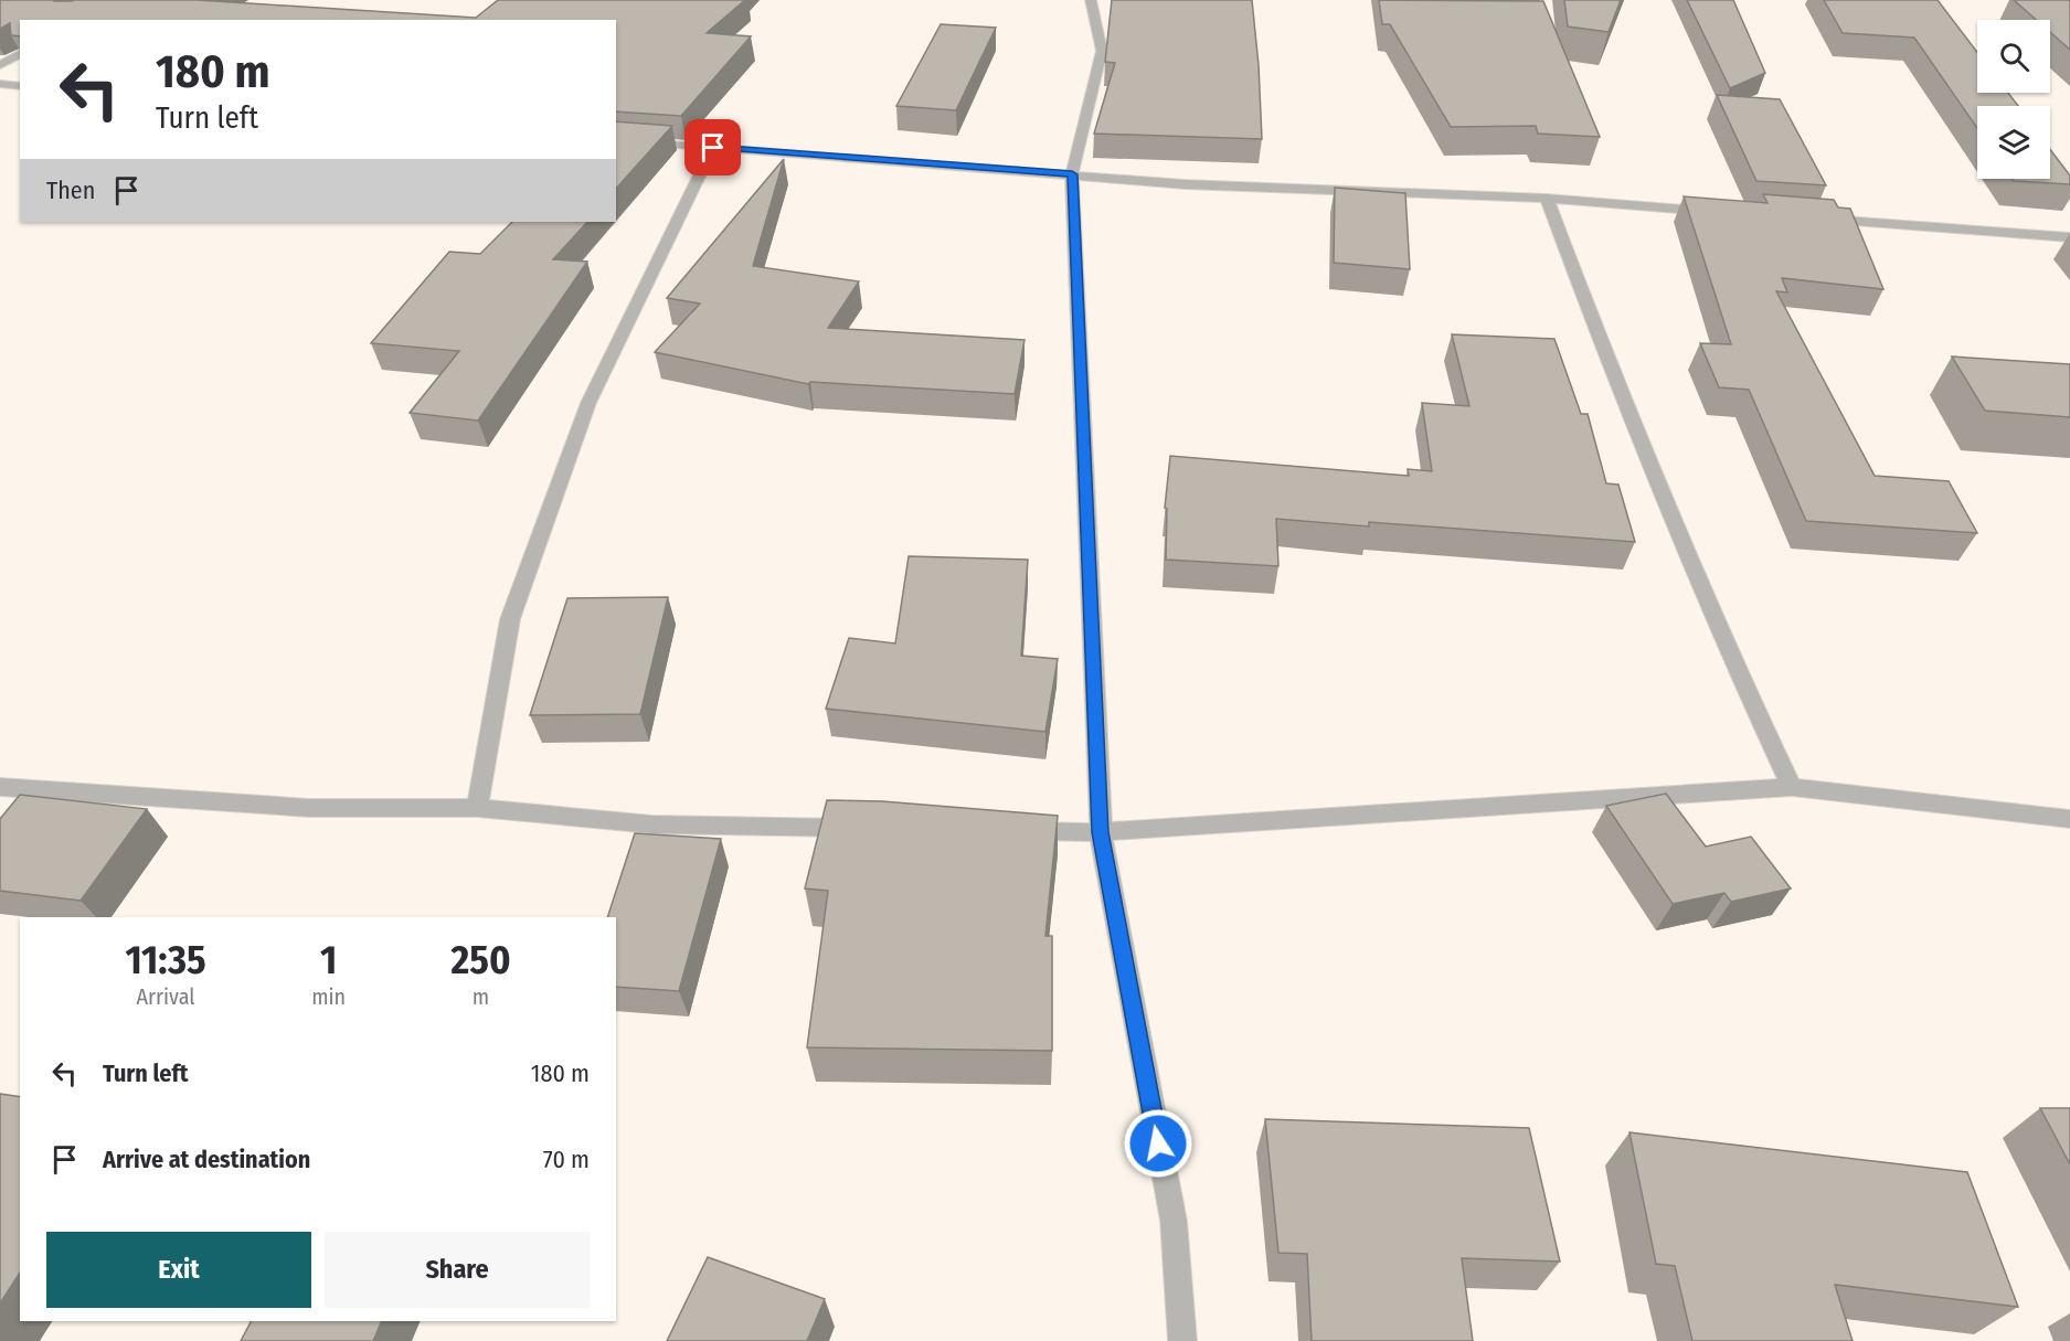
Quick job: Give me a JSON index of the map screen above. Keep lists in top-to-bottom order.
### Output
{
  "page": {
    "turn": ["180 m", "Turn left"],
    "then": "Then",
    "eta": [
      "11:35",
      "Arrival",
      "1",
      "min",
      "250",
      "m"
    ],
    "list": [
      {
        "name": "Turn left",
        "value": "180 m"
      },
      {
        "name": "Arrive at destination",
        "value": "70 m"
      }
    ],
    "buttons": ["Exit", "Share"]
  }
}
